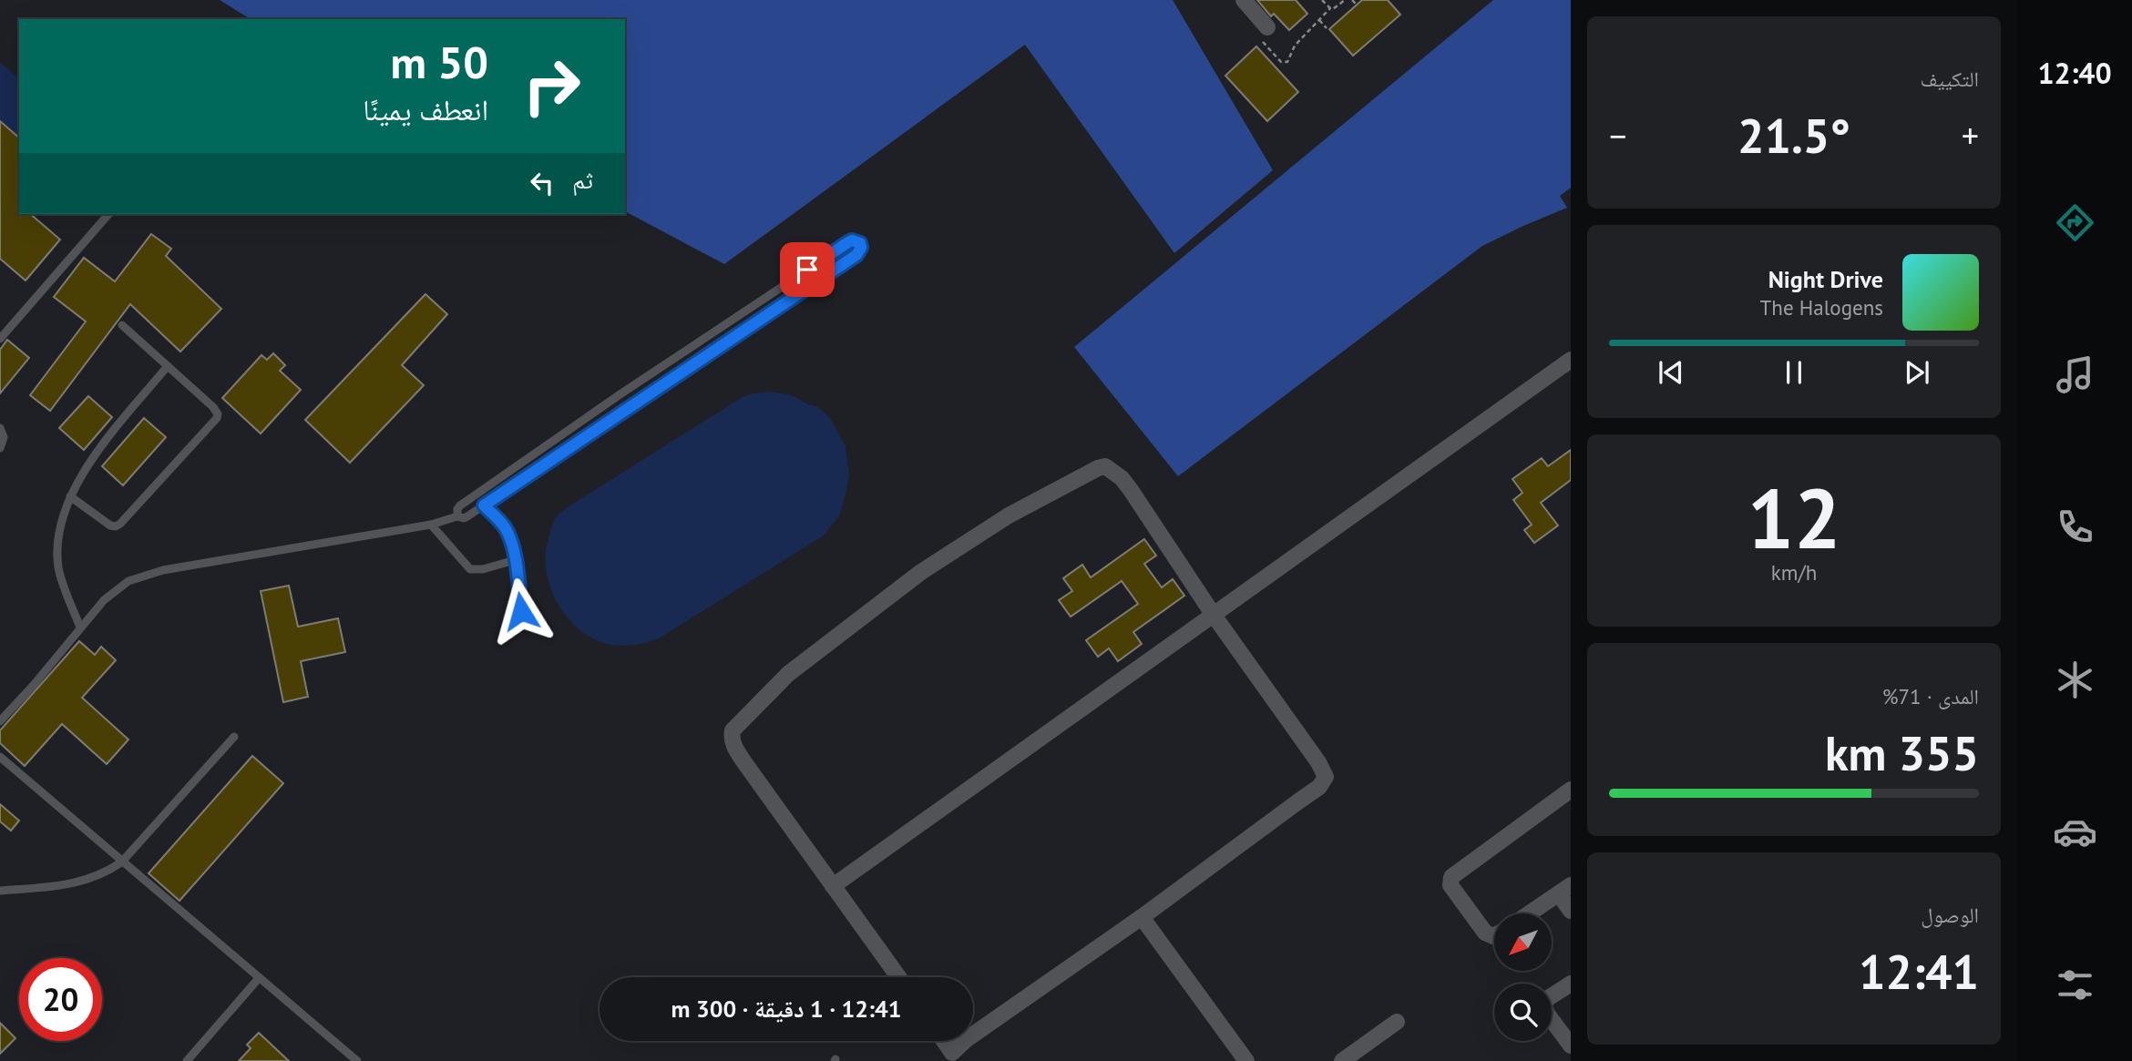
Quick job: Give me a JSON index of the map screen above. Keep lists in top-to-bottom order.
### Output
{
  "north": "bottom left",
  "page": {
    "tabs": "12:40",
    "tile": [
      "التكييف",
      ["12", "km/h"],
      ["المدى · 71%", "355 km"],
      ["الوصول", "12:41"]
    ],
    "turn": ["50 m", "انعطف يمينًا"],
    "heat": ["−", "21.5°", "+"],
    "then": "ثم",
    "song": ["Night Drive", "The Halogens"],
    "limit": "20",
    "trip": "12:41 · 1 دقيقة · 300 m"
  }
}
